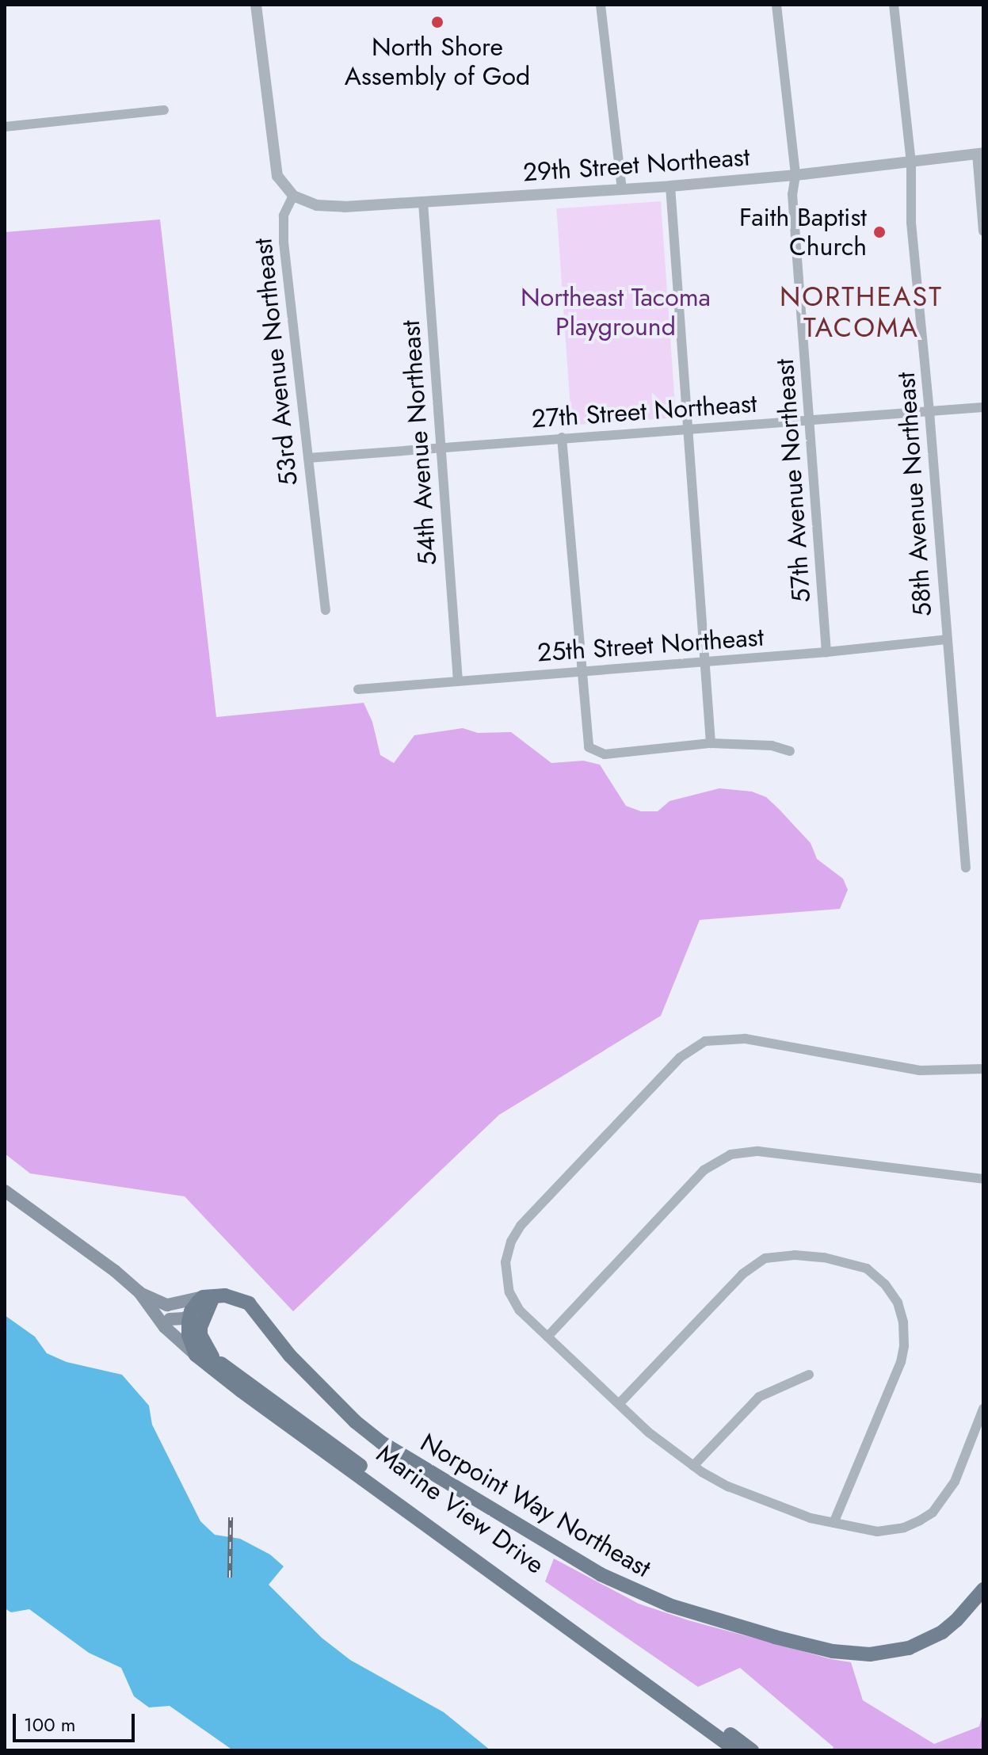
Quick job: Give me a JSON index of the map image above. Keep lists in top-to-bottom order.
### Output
{
  "streets": {
    "main road": ["Norpoint Way Northeast", "Marine View Drive"],
    "street": [
      "29th Street Northeast",
      "53rd Avenue Northeast",
      "27th Street Northeast",
      "54th Avenue Northeast",
      "57th Avenue Northeast",
      "58th Avenue Northeast",
      "25th Street Northeast"
    ]
  },
  "crossings": [
    ["29th Street Northeast", "53rd Avenue Northeast"],
    ["29th Street Northeast", "54th Avenue Northeast"],
    ["29th Street Northeast", "57th Avenue Northeast"],
    ["29th Street Northeast", "58th Avenue Northeast"],
    ["53rd Avenue Northeast", "27th Street Northeast"],
    ["27th Street Northeast", "54th Avenue Northeast"],
    ["27th Street Northeast", "57th Avenue Northeast"],
    ["27th Street Northeast", "58th Avenue Northeast"],
    ["54th Avenue Northeast", "25th Street Northeast"],
    ["57th Avenue Northeast", "25th Street Northeast"],
    ["58th Avenue Northeast", "25th Street Northeast"]
  ],
  "districts": ["NORTHEAST TACOMA"],
  "parks": ["Northeast Tacoma Playground"],
  "places": ["North Shore Assembly of God", "Faith Baptist Church"],
  "scale_bar": "100 m"
}
